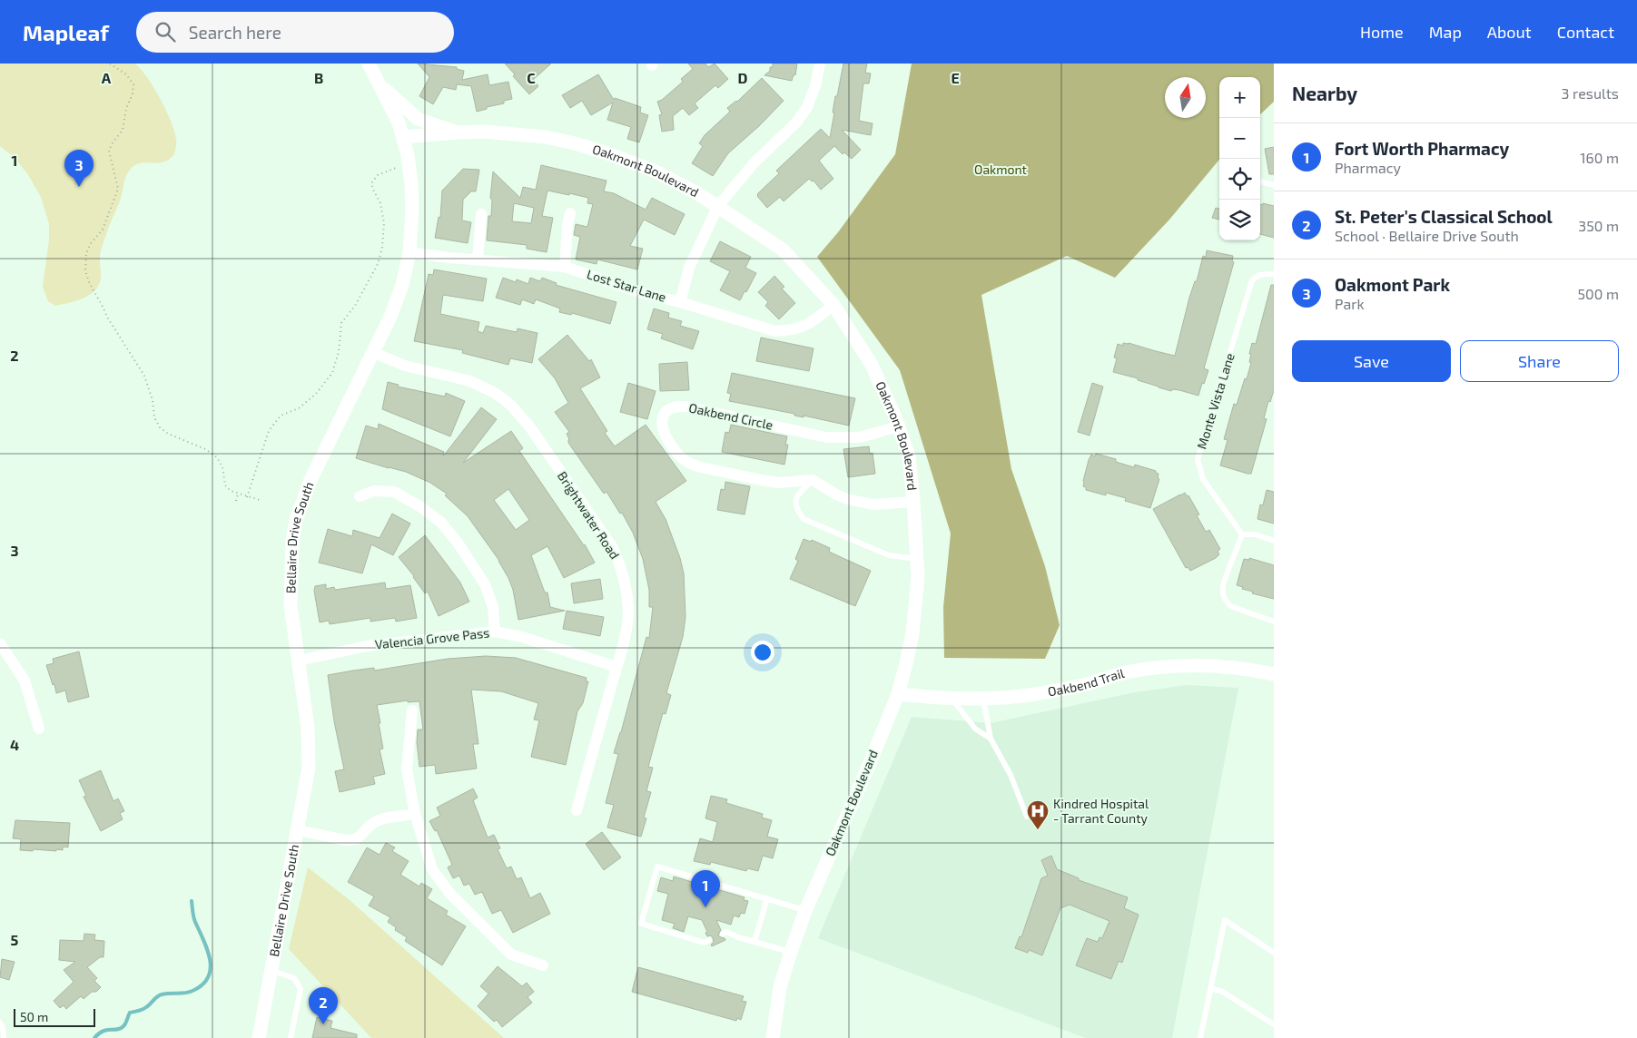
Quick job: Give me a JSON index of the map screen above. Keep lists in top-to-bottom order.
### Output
{
  "streets": {
    "street": [
      "Oakmont Boulevard",
      "Lost Star Lane",
      "Oakbend Circle",
      "Brightwater Road",
      "Bellaire Drive South",
      "Valencia Grove Pass",
      "Oakbend Trail"
    ],
    "lane": ["Monte Vista Lane"]
  },
  "crossings": [
    ["Oakmont Boulevard", "Lost Star Lane"],
    ["Oakmont Boulevard", "Oakbend Circle"],
    ["Oakmont Boulevard", "Bellaire Drive South"],
    ["Oakmont Boulevard", "Oakbend Trail"],
    ["Lost Star Lane", "Bellaire Drive South"],
    ["Brightwater Road", "Bellaire Drive South"],
    ["Brightwater Road", "Valencia Grove Pass"],
    ["Bellaire Drive South", "Valencia Grove Pass"]
  ],
  "parks": ["Oakmont"],
  "places": {
    "hospital": ["Kindred Hospital - Tarrant County"]
  },
  "scale_bar": "50 m",
  "north": "top",
  "page": {
    "header": "Mapleaf",
    "search": "Search here",
    "nav": [
      "Home",
      "Map",
      "About",
      "Contact"
    ],
    "heading": ["Nearby", "3 results"],
    "map_buttons": ["+", "−"],
    "list": [
      {
        "mark": "1",
        "name": "Fort Worth Pharmacy",
        "note": "Pharmacy",
        "value": "160 m"
      },
      {
        "mark": "2",
        "name": "St. Peter's Classical School",
        "note": "School · Bellaire Drive South",
        "value": "350 m"
      },
      {
        "mark": "3",
        "name": "Oakmont Park",
        "note": "Park",
        "value": "500 m"
      }
    ],
    "pins": ["3", "1", "2"],
    "buttons": ["Save", "Share"],
    "scale": "50 m"
  },
  "grid": {
    "columns": [
      "A",
      "B",
      "C",
      "D",
      "E"
    ],
    "rows": [
      "1",
      "2",
      "3",
      "4",
      "5"
    ]
  }
}
